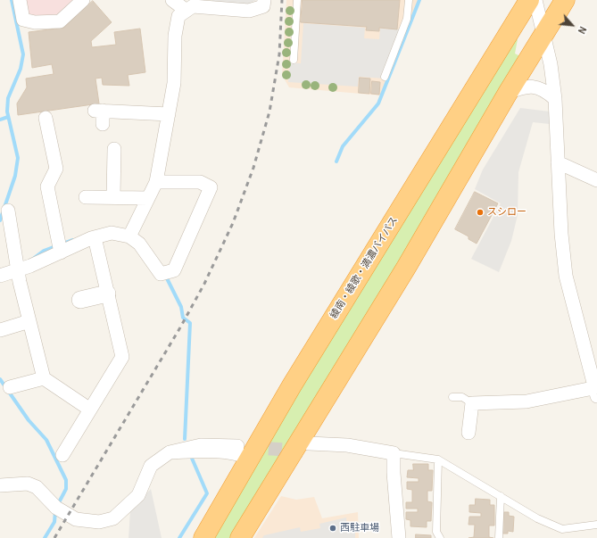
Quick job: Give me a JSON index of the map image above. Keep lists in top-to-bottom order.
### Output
{
  "streets": {
    "highway": ["綾南・綾歌・満濃バイパス"]
  },
  "places": ["スシロー", "西駐車場"],
  "north": "bottom right"
}
